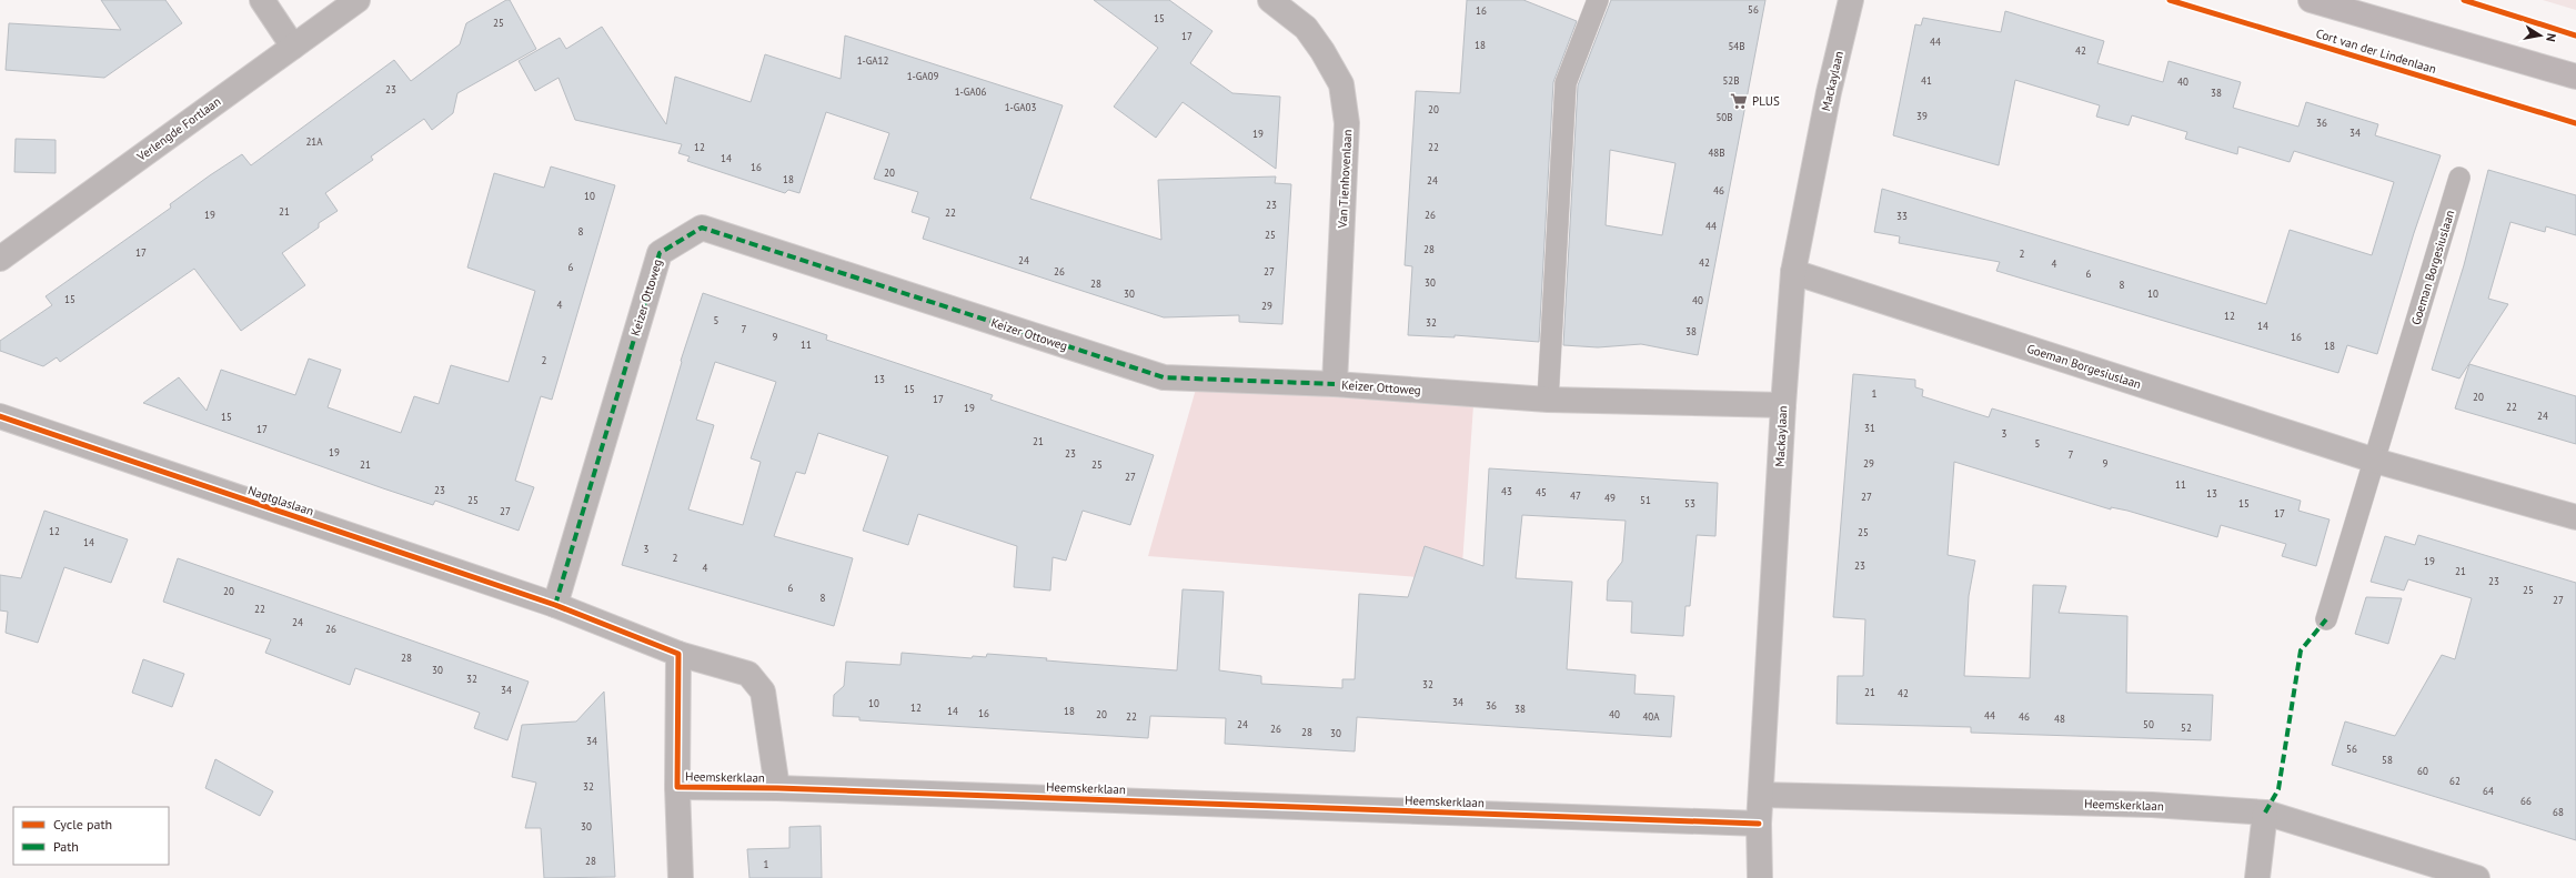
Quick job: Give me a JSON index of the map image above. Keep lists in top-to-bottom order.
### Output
{
  "streets": {
    "street": [
      "Mackaylaan",
      "Verlengde Fortlaan",
      "Van Tienhovenlaan",
      "Goeman Borgesiuslaan",
      "Keizer Ottoweg",
      "Nagtglaslaan",
      "Heemskerklaan"
    ],
    "cycle path": ["Cort van der Lindenlaan"]
  },
  "crossings": [
    ["Mackaylaan", "Goeman Borgesiuslaan"],
    ["Mackaylaan", "Keizer Ottoweg"],
    ["Mackaylaan", "Heemskerklaan"],
    ["Van Tienhovenlaan", "Keizer Ottoweg"],
    ["Keizer Ottoweg", "Nagtglaslaan"],
    ["Keizer Ottoweg", "Heemskerklaan"],
    ["Nagtglaslaan", "Heemskerklaan"]
  ],
  "places": {
    "supermarket": ["PLUS"]
  },
  "house_numbers": [
    "56",
    "16",
    "15",
    "25",
    "17",
    "44",
    "18",
    "54B",
    "42",
    "1-GA12",
    "1-GA09",
    "52B",
    "41",
    "40",
    "23",
    "1-GA06",
    "38",
    "1-GA03",
    "20",
    "39",
    "50B",
    "36",
    "34",
    "19",
    "21A",
    "12",
    "22",
    "48B",
    "14",
    "16",
    "20",
    "18",
    "24",
    "46",
    "10",
    "23",
    "21",
    "22",
    "19",
    "26",
    "33",
    "44",
    "8",
    "25",
    "28",
    "17",
    "2",
    "24",
    "42",
    "4",
    "6",
    "26",
    "27",
    "6",
    "30",
    "28",
    "8",
    "30",
    "10",
    "15",
    "40",
    "4",
    "29",
    "12",
    "5",
    "32",
    "14",
    "7",
    "38",
    "9",
    "16",
    "11",
    "18",
    "2",
    "13",
    "15",
    "1",
    "20",
    "17",
    "22",
    "19",
    "24",
    "15",
    "31",
    "17",
    "3",
    "21",
    "5",
    "19",
    "23",
    "7",
    "29",
    "9",
    "21",
    "25",
    "27",
    "11",
    "23",
    "43",
    "45",
    "13",
    "47",
    "27",
    "49",
    "25",
    "51",
    "53",
    "15",
    "27",
    "17",
    "12",
    "25",
    "14",
    "3",
    "2",
    "19",
    "23",
    "4",
    "21",
    "23",
    "6",
    "25",
    "20",
    "8",
    "27",
    "22",
    "24",
    "26",
    "28",
    "30",
    "32",
    "32",
    "34",
    "21",
    "42",
    "34",
    "10",
    "36",
    "12",
    "38",
    "14",
    "18",
    "16",
    "20",
    "40",
    "44",
    "22",
    "40A",
    "46",
    "48",
    "24",
    "50",
    "52",
    "26",
    "28",
    "30",
    "34",
    "56",
    "58",
    "60",
    "62",
    "32",
    "64",
    "66",
    "68",
    "30",
    "28",
    "1"
  ],
  "legend": ["Cycle path", "Path"],
  "north": "right"
}
